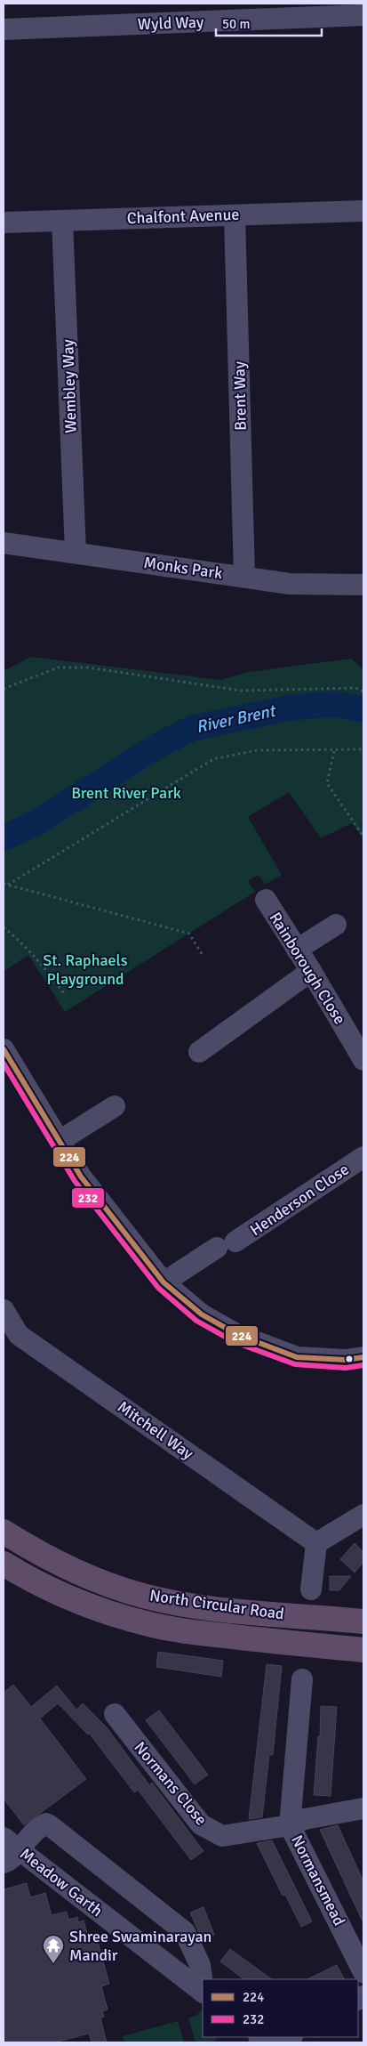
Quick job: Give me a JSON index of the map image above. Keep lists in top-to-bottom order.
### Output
{
  "streets": {
    "highway": ["North Circular Road"],
    "street": [
      "Wyld Way",
      "Chalfont Avenue",
      "Wembley Way",
      "Brent Way",
      "Monks Park",
      "Rainborough Close",
      "Henderson Close",
      "Mitchell Way",
      "Normans Close",
      "Normansmead",
      "Meadow Garth"
    ]
  },
  "crossings": [
    ["Chalfont Avenue", "Wembley Way"],
    ["Chalfont Avenue", "Brent Way"],
    ["Wembley Way", "Monks Park"],
    ["Brent Way", "Monks Park"],
    ["Normans Close", "Normansmead"]
  ],
  "water": ["River Brent"],
  "parks": ["Brent River Park", "St. Raphaels Playground"],
  "places": {
    "temple": ["Shree Swaminarayan Mandir"]
  },
  "lines": ["transit line 224", "transit line 232"],
  "legend": ["224", "232"],
  "scale_bar": "50 m"
}
